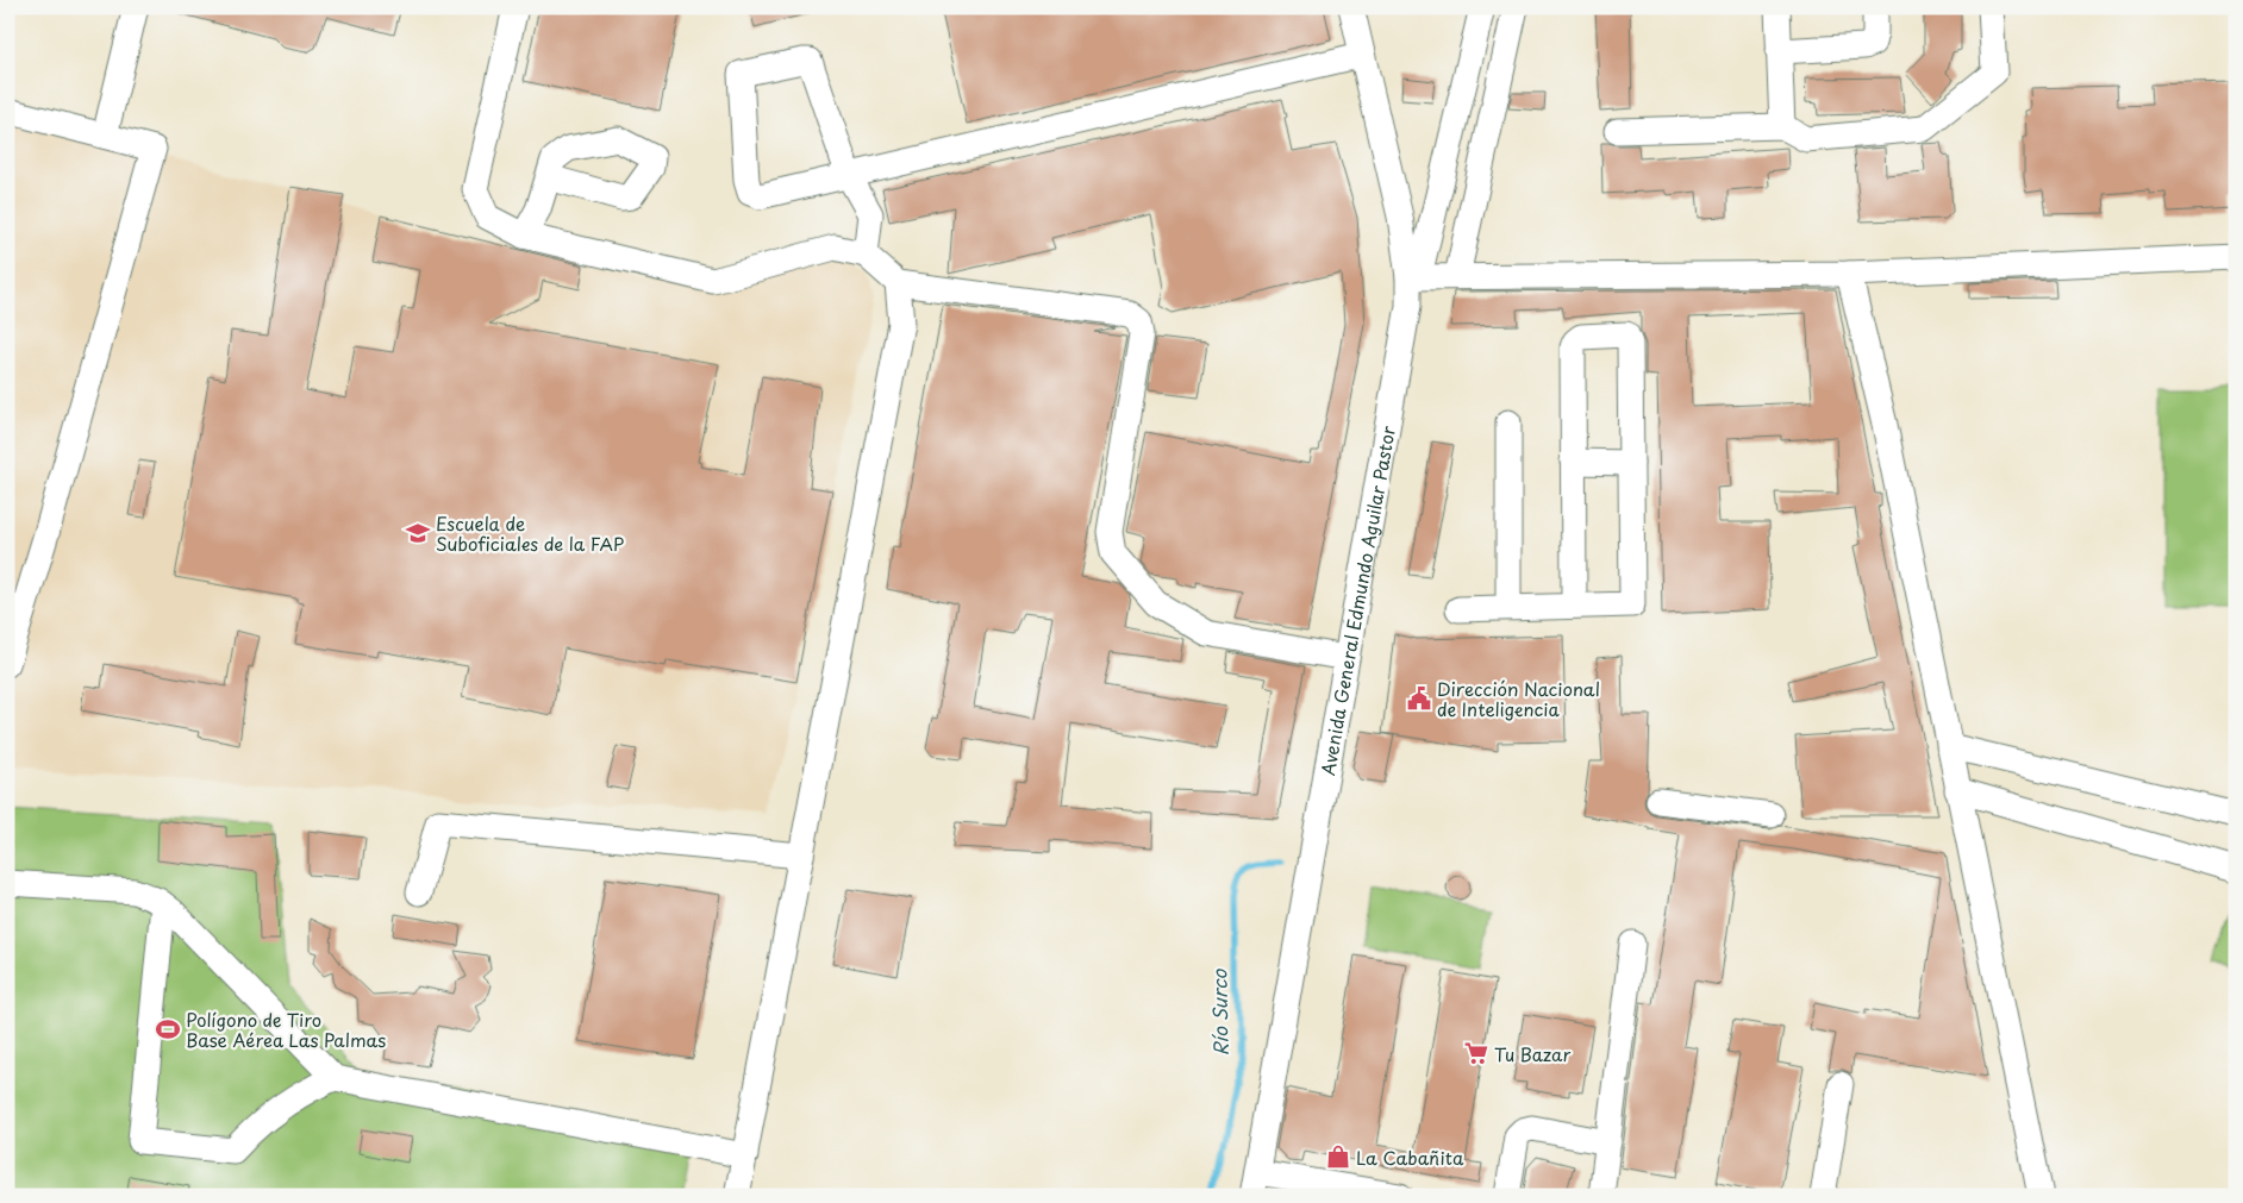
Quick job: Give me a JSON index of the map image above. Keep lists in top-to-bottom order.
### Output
{
  "streets": {
    "street": ["Avenida General Edmundo Aguilar Pastor"]
  },
  "water": ["Río Surco"],
  "places": {
    "school or university": ["Escuela de Suboficiales de la FAP"],
    "public building": ["Dirección Nacional de Inteligencia"],
    "sports": ["Polígono de Tiro Base Aérea Las Palmas"],
    "supermarket": ["Tu Bazar"],
    "shop": ["La Cabañita"]
  }
}
